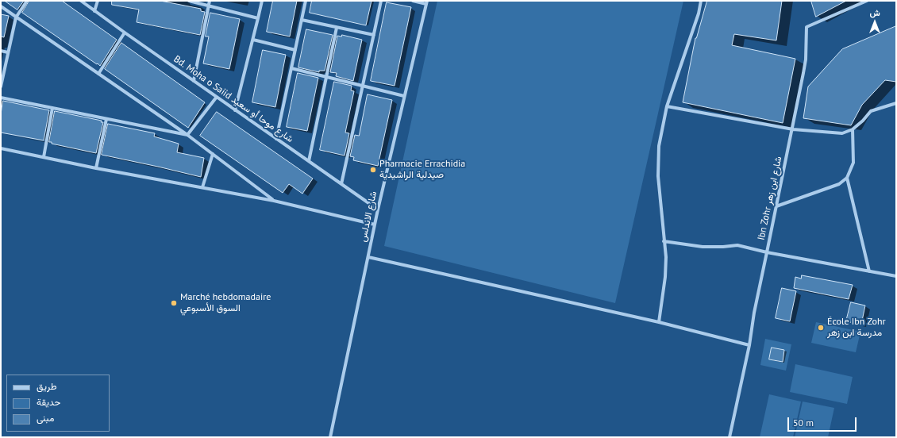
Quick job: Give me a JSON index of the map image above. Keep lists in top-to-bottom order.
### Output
{
  "streets": {
    "street": ["Bd. Moha o Saiid شارع موحا أو سعيد", "Ibn Zohr شارع ابن زهر", "شارع الاندلس"]
  },
  "crossings": [
    ["Bd. Moha o Saiid شارع موحا أو سعيد", "شارع الاندلس"]
  ],
  "places": ["Pharmacie Errachidia صيدلية الراشيدية", "Marché hebdomadaire السوق الأسبوعي", "École Ibn Zohr مدرسة ابن زهر"],
  "legend": ["طريق", "حديقة", "مبنى"],
  "scale_bar": "50 m",
  "north": "top"
}
